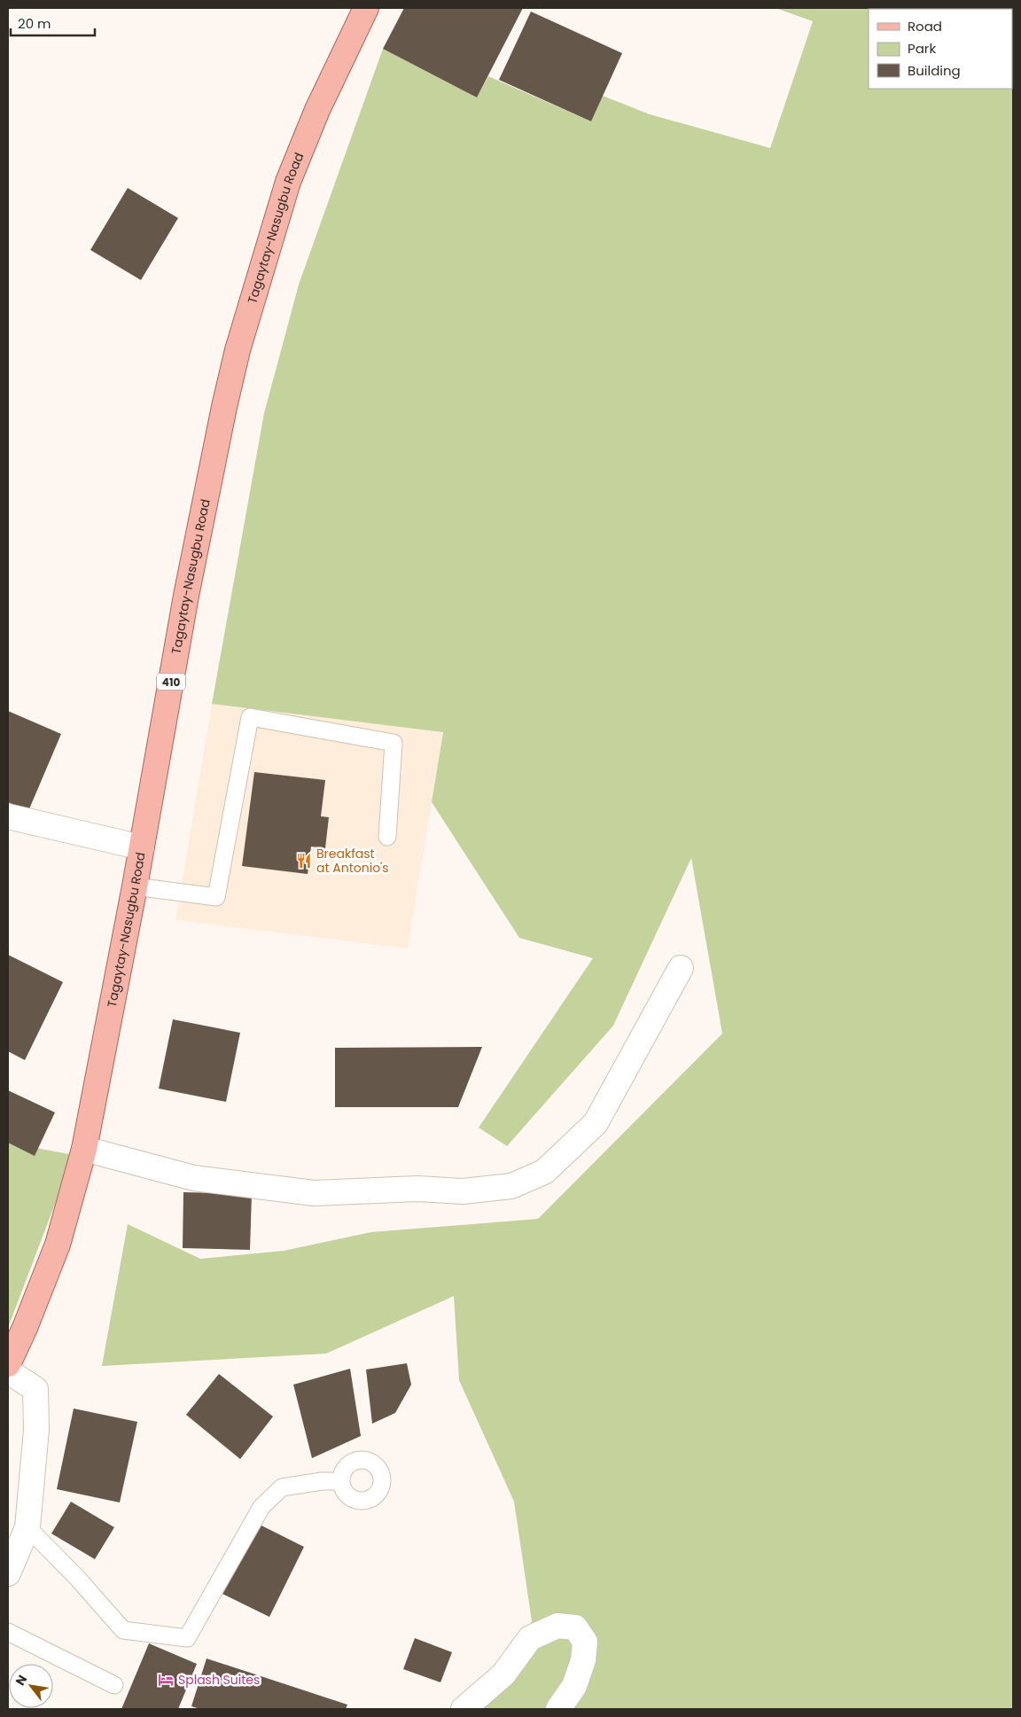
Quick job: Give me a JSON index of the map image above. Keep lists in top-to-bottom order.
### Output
{
  "streets": {
    "main road": ["Tagaytay-Nasugbu Road", "410"]
  },
  "places": {
    "restaurant": ["Breakfast at Antonio's"],
    "hotel": ["Splash Suites"]
  },
  "legend": ["Road", "Park", "Building"],
  "scale_bar": "20 m",
  "north": "top left"
}
